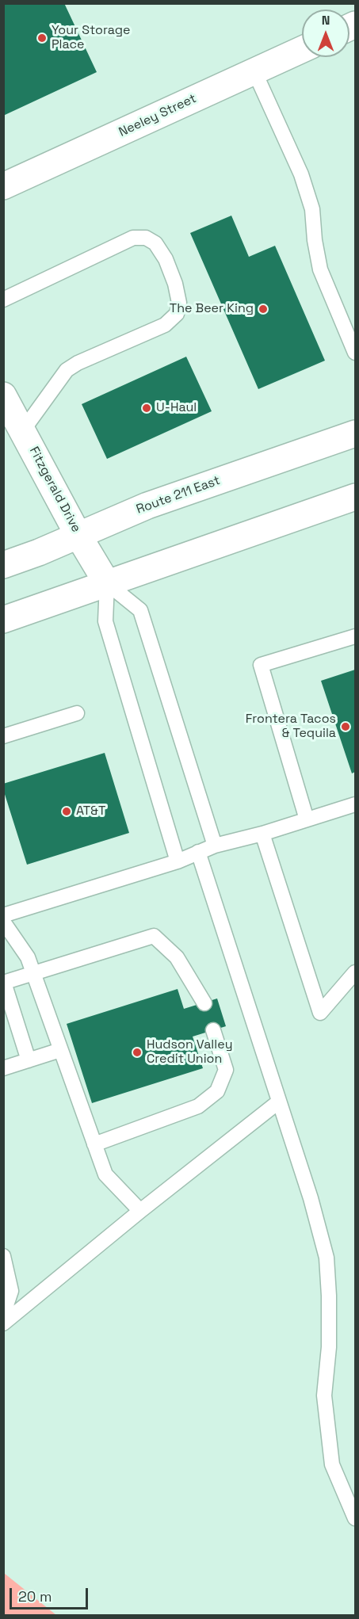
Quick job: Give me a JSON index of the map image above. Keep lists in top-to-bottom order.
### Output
{
  "streets": {
    "main road": ["Neeley Street", "Fitzgerald Drive", "Route 211 East"]
  },
  "crossings": [
    ["Fitzgerald Drive", "Route 211 East"]
  ],
  "places": [
    "Your Storage Place",
    "The Beer King",
    "U-Haul",
    "Frontera Tacos & Tequila",
    "AT&T",
    "Hudson Valley Credit Union"
  ],
  "scale_bar": "20 m",
  "north": "top"
}
